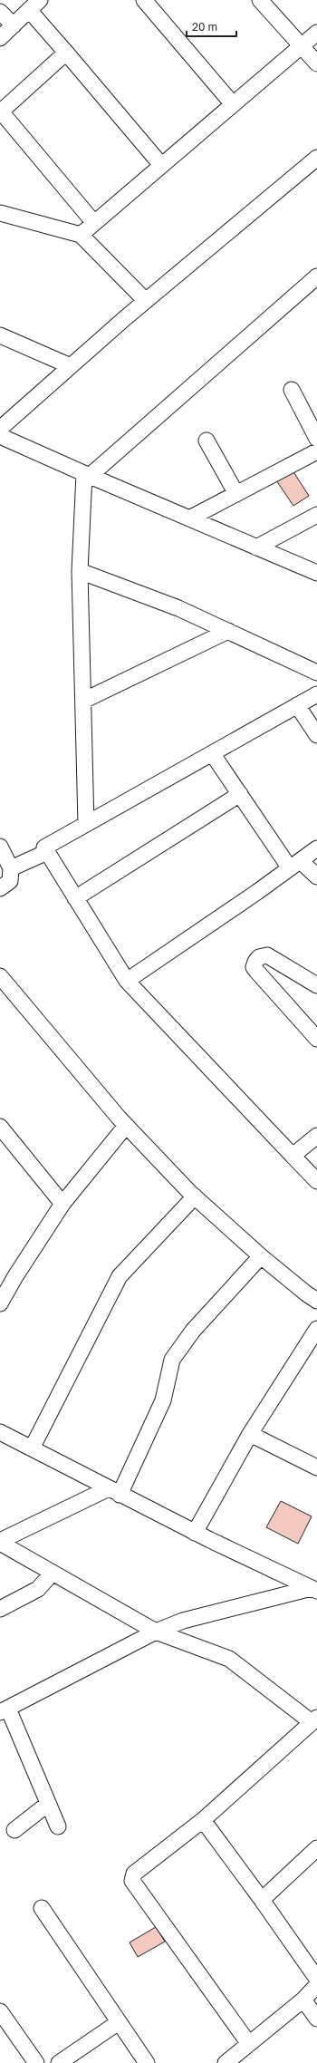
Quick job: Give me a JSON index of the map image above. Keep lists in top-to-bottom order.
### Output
{
  "scale_bar": "20 m"
}
